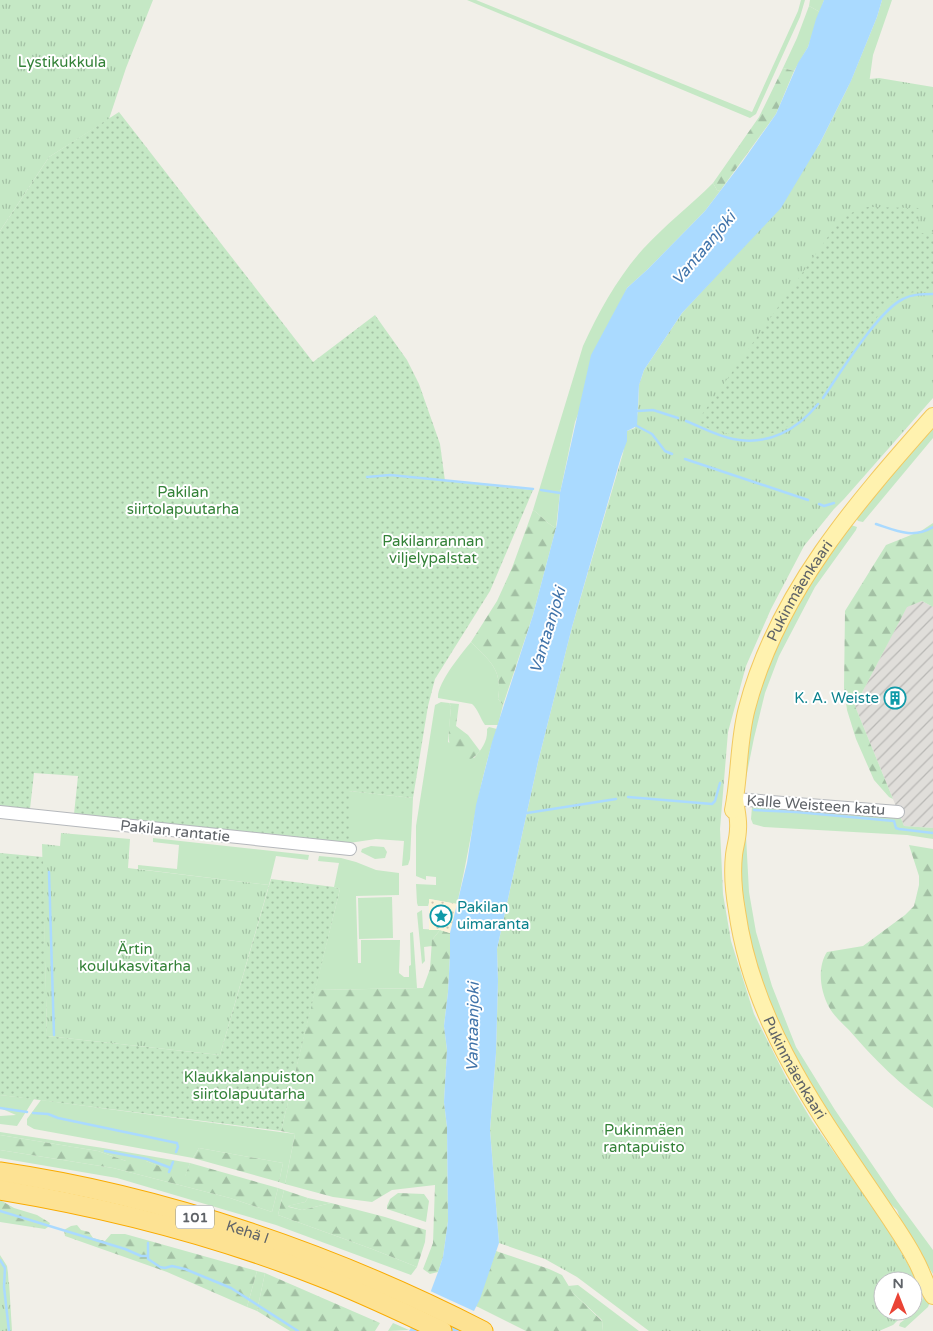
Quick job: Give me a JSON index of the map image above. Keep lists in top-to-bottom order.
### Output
{
  "streets": {
    "highway": ["101", "Kehä I"],
    "main road": ["Pukinmäenkaari"],
    "street": ["Kalle Weisteen katu", "Pakilan rantatie"]
  },
  "crossings": [
    ["Pukinmäenkaari", "Kalle Weisteen katu"]
  ],
  "water": ["Vantaanjoki"],
  "parks": [
    "Lystikukkula",
    "Pakilan siirtolapuutarha",
    "Pakilanrannan viljelypalstat",
    "Ärtin koulukasvitarha",
    "Klaukkalanpuiston siirtolapuutarha",
    "Pukinmäen rantapuisto"
  ],
  "places": {
    "building": ["K. A. Weiste"],
    "place": ["Pakilan uimaranta"]
  },
  "north": "top"
}
